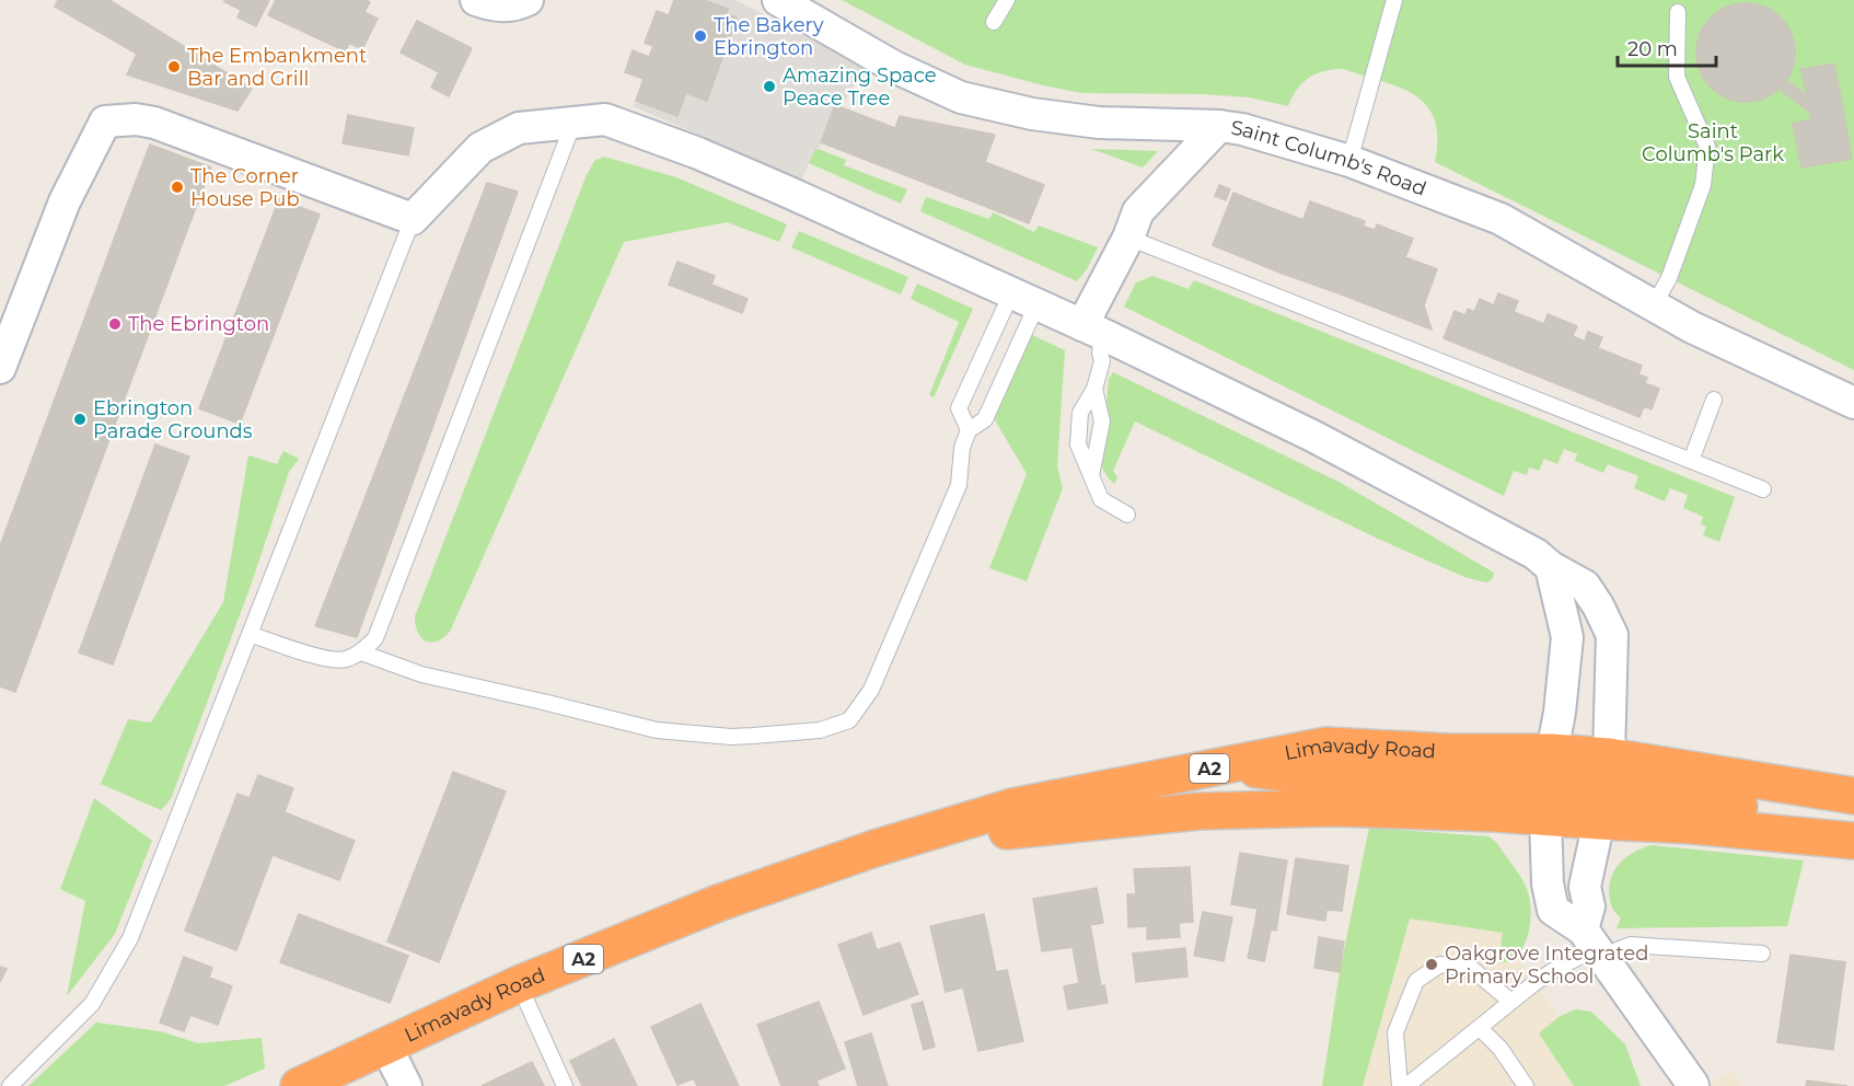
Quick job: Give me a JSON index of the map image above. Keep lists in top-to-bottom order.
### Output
{
  "streets": {
    "highway": ["Limavady Road", "A2"],
    "street": ["Saint Columb's Road"]
  },
  "parks": ["Saint Columb's Park"],
  "places": [
    "The Bakery Ebrington",
    "The Embankment Bar and Grill",
    "Amazing Space Peace Tree",
    "The Corner House Pub",
    "The Ebrington",
    "Ebrington Parade Grounds",
    "Oakgrove Integrated Primary School"
  ],
  "scale_bar": "20 m"
}
